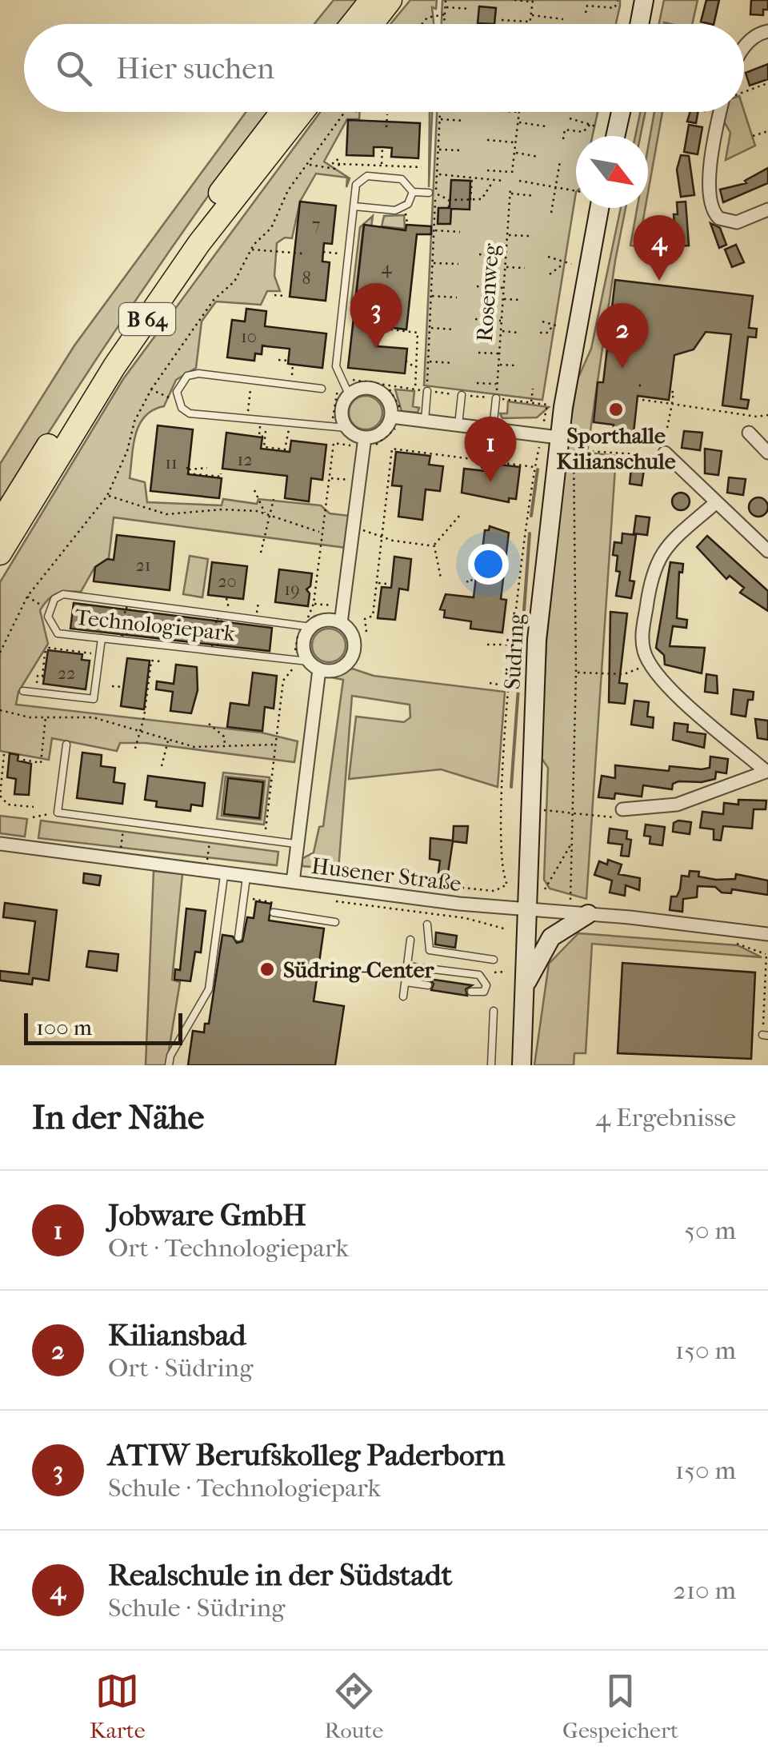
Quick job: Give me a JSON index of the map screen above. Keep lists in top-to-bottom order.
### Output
{
  "streets": {
    "highway": ["B 64"],
    "main road": ["Südring"],
    "street": ["Technologiepark", "Husener Straße"],
    "path": ["Rosenweg"]
  },
  "crossings": [
    ["Südring", "Husener Straße"]
  ],
  "places": ["Sporthalle Kilianschule", "Südring-Center"],
  "house_numbers": [
    "7",
    "4",
    "8",
    "10",
    "12",
    "11",
    "21",
    "20",
    "19",
    "22"
  ],
  "scale_bar": "100 m",
  "north": "bottom right",
  "page": {
    "search": "Hier suchen",
    "pins": [
      "4",
      "3",
      "2",
      "1"
    ],
    "scale": "100 m",
    "heading": ["In der Nähe", "4 Ergebnisse"],
    "list": [
      {
        "mark": "1",
        "name": "Jobware GmbH",
        "note": "Ort · Technologiepark",
        "value": "50 m"
      },
      {
        "mark": "2",
        "name": "Kiliansbad",
        "note": "Ort · Südring",
        "value": "150 m"
      },
      {
        "mark": "3",
        "name": "ATIW Berufskolleg Paderborn",
        "note": "Schule · Technologiepark",
        "value": "150 m"
      },
      {
        "mark": "4",
        "name": "Realschule in der Südstadt",
        "note": "Schule · Südring",
        "value": "210 m"
      }
    ],
    "nav": ["Karte", "Route", "Gespeichert"]
  }
}
